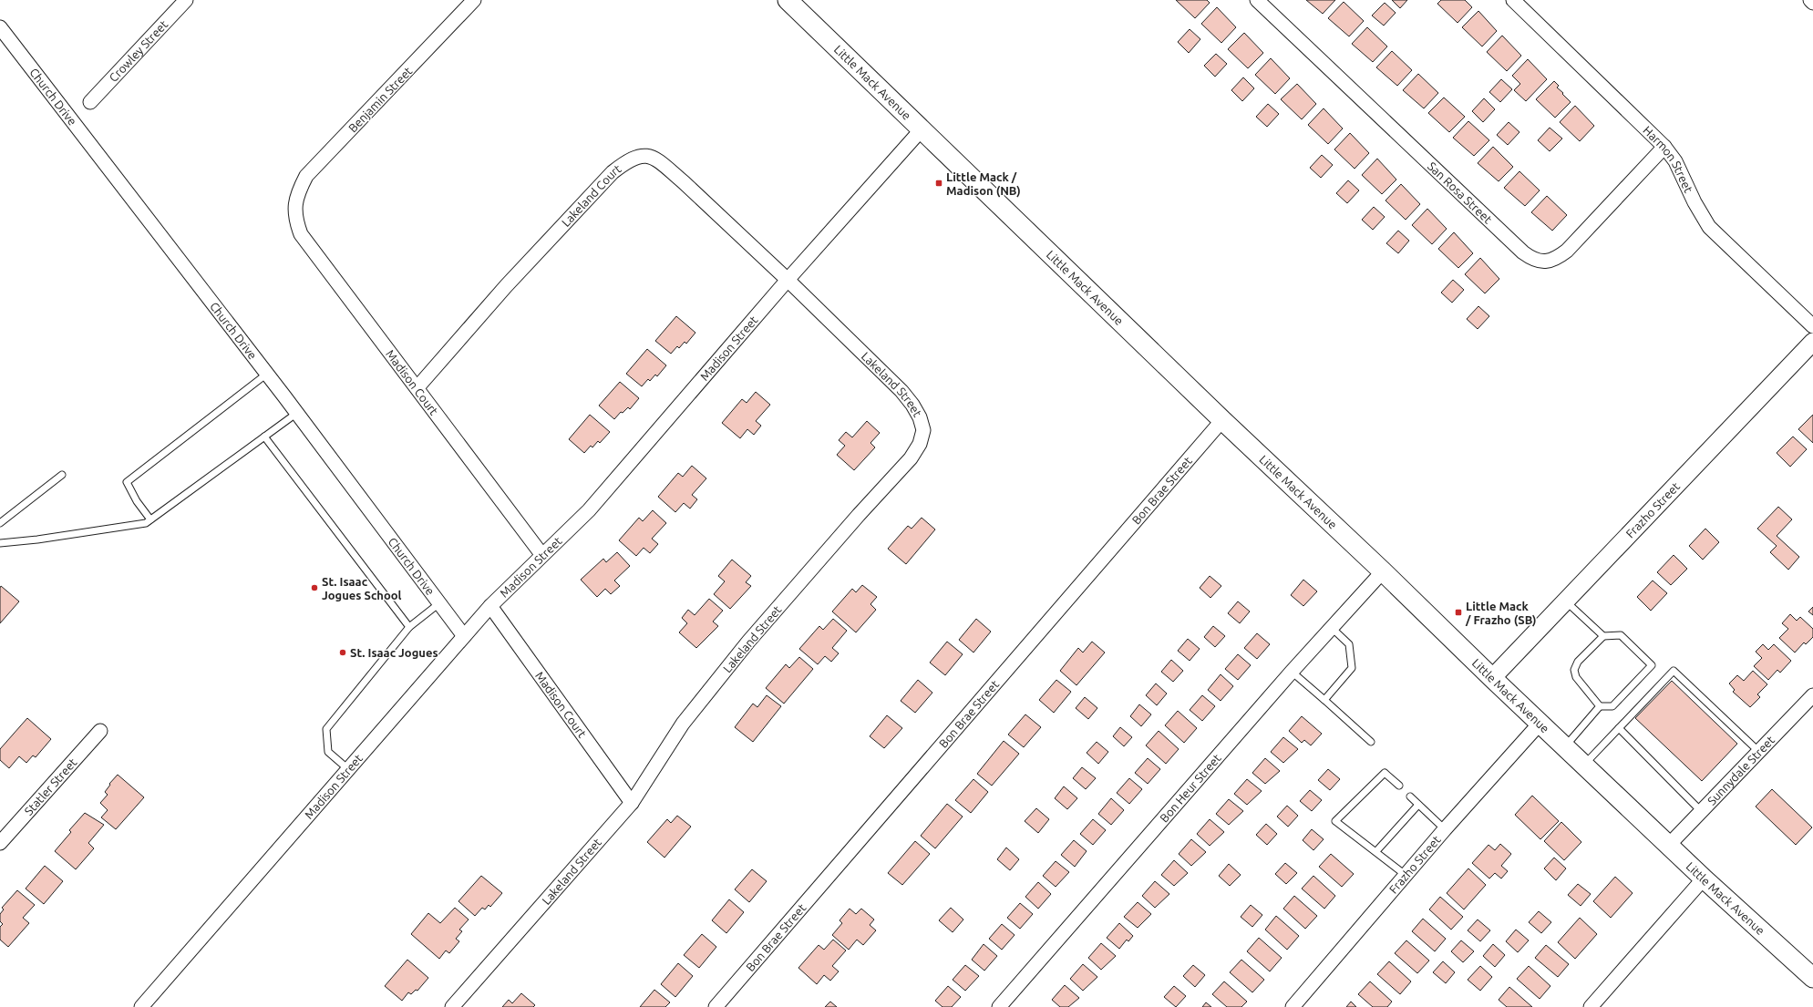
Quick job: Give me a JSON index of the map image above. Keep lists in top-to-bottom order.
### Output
{
  "streets": {
    "main road": ["Little Mack Avenue"],
    "street": [
      "Crowley Street",
      "Church Drive",
      "Benjamin Street",
      "Harmon Street",
      "San Rosa Street",
      "Lakeland Court",
      "Madison Street",
      "Madison Court",
      "Lakeland Street",
      "Bon Brae Street",
      "Frazho Street",
      "Sunnydale Street",
      "Statler Street",
      "Bon Heur Street"
    ]
  },
  "crossings": [
    ["Little Mack Avenue", "Madison Street"],
    ["Little Mack Avenue", "Bon Brae Street"],
    ["Little Mack Avenue", "Frazho Street"],
    ["Little Mack Avenue", "Sunnydale Street"],
    ["Little Mack Avenue", "Bon Heur Street"],
    ["Church Drive", "Madison Street"],
    ["Benjamin Street", "Madison Court"],
    ["Harmon Street", "San Rosa Street"],
    ["Lakeland Court", "Madison Street"],
    ["Lakeland Court", "Madison Court"],
    ["Lakeland Court", "Lakeland Street"],
    ["Madison Street", "Madison Court"],
    ["Madison Street", "Lakeland Street"],
    ["Madison Court", "Lakeland Street"]
  ],
  "places": {
    "transit": ["Little Mack / Madison (NB)", "Little Mack / Frazho (SB)"],
    "other": ["St. Isaac Jogues School", "St. Isaac Jogues"]
  }
}
